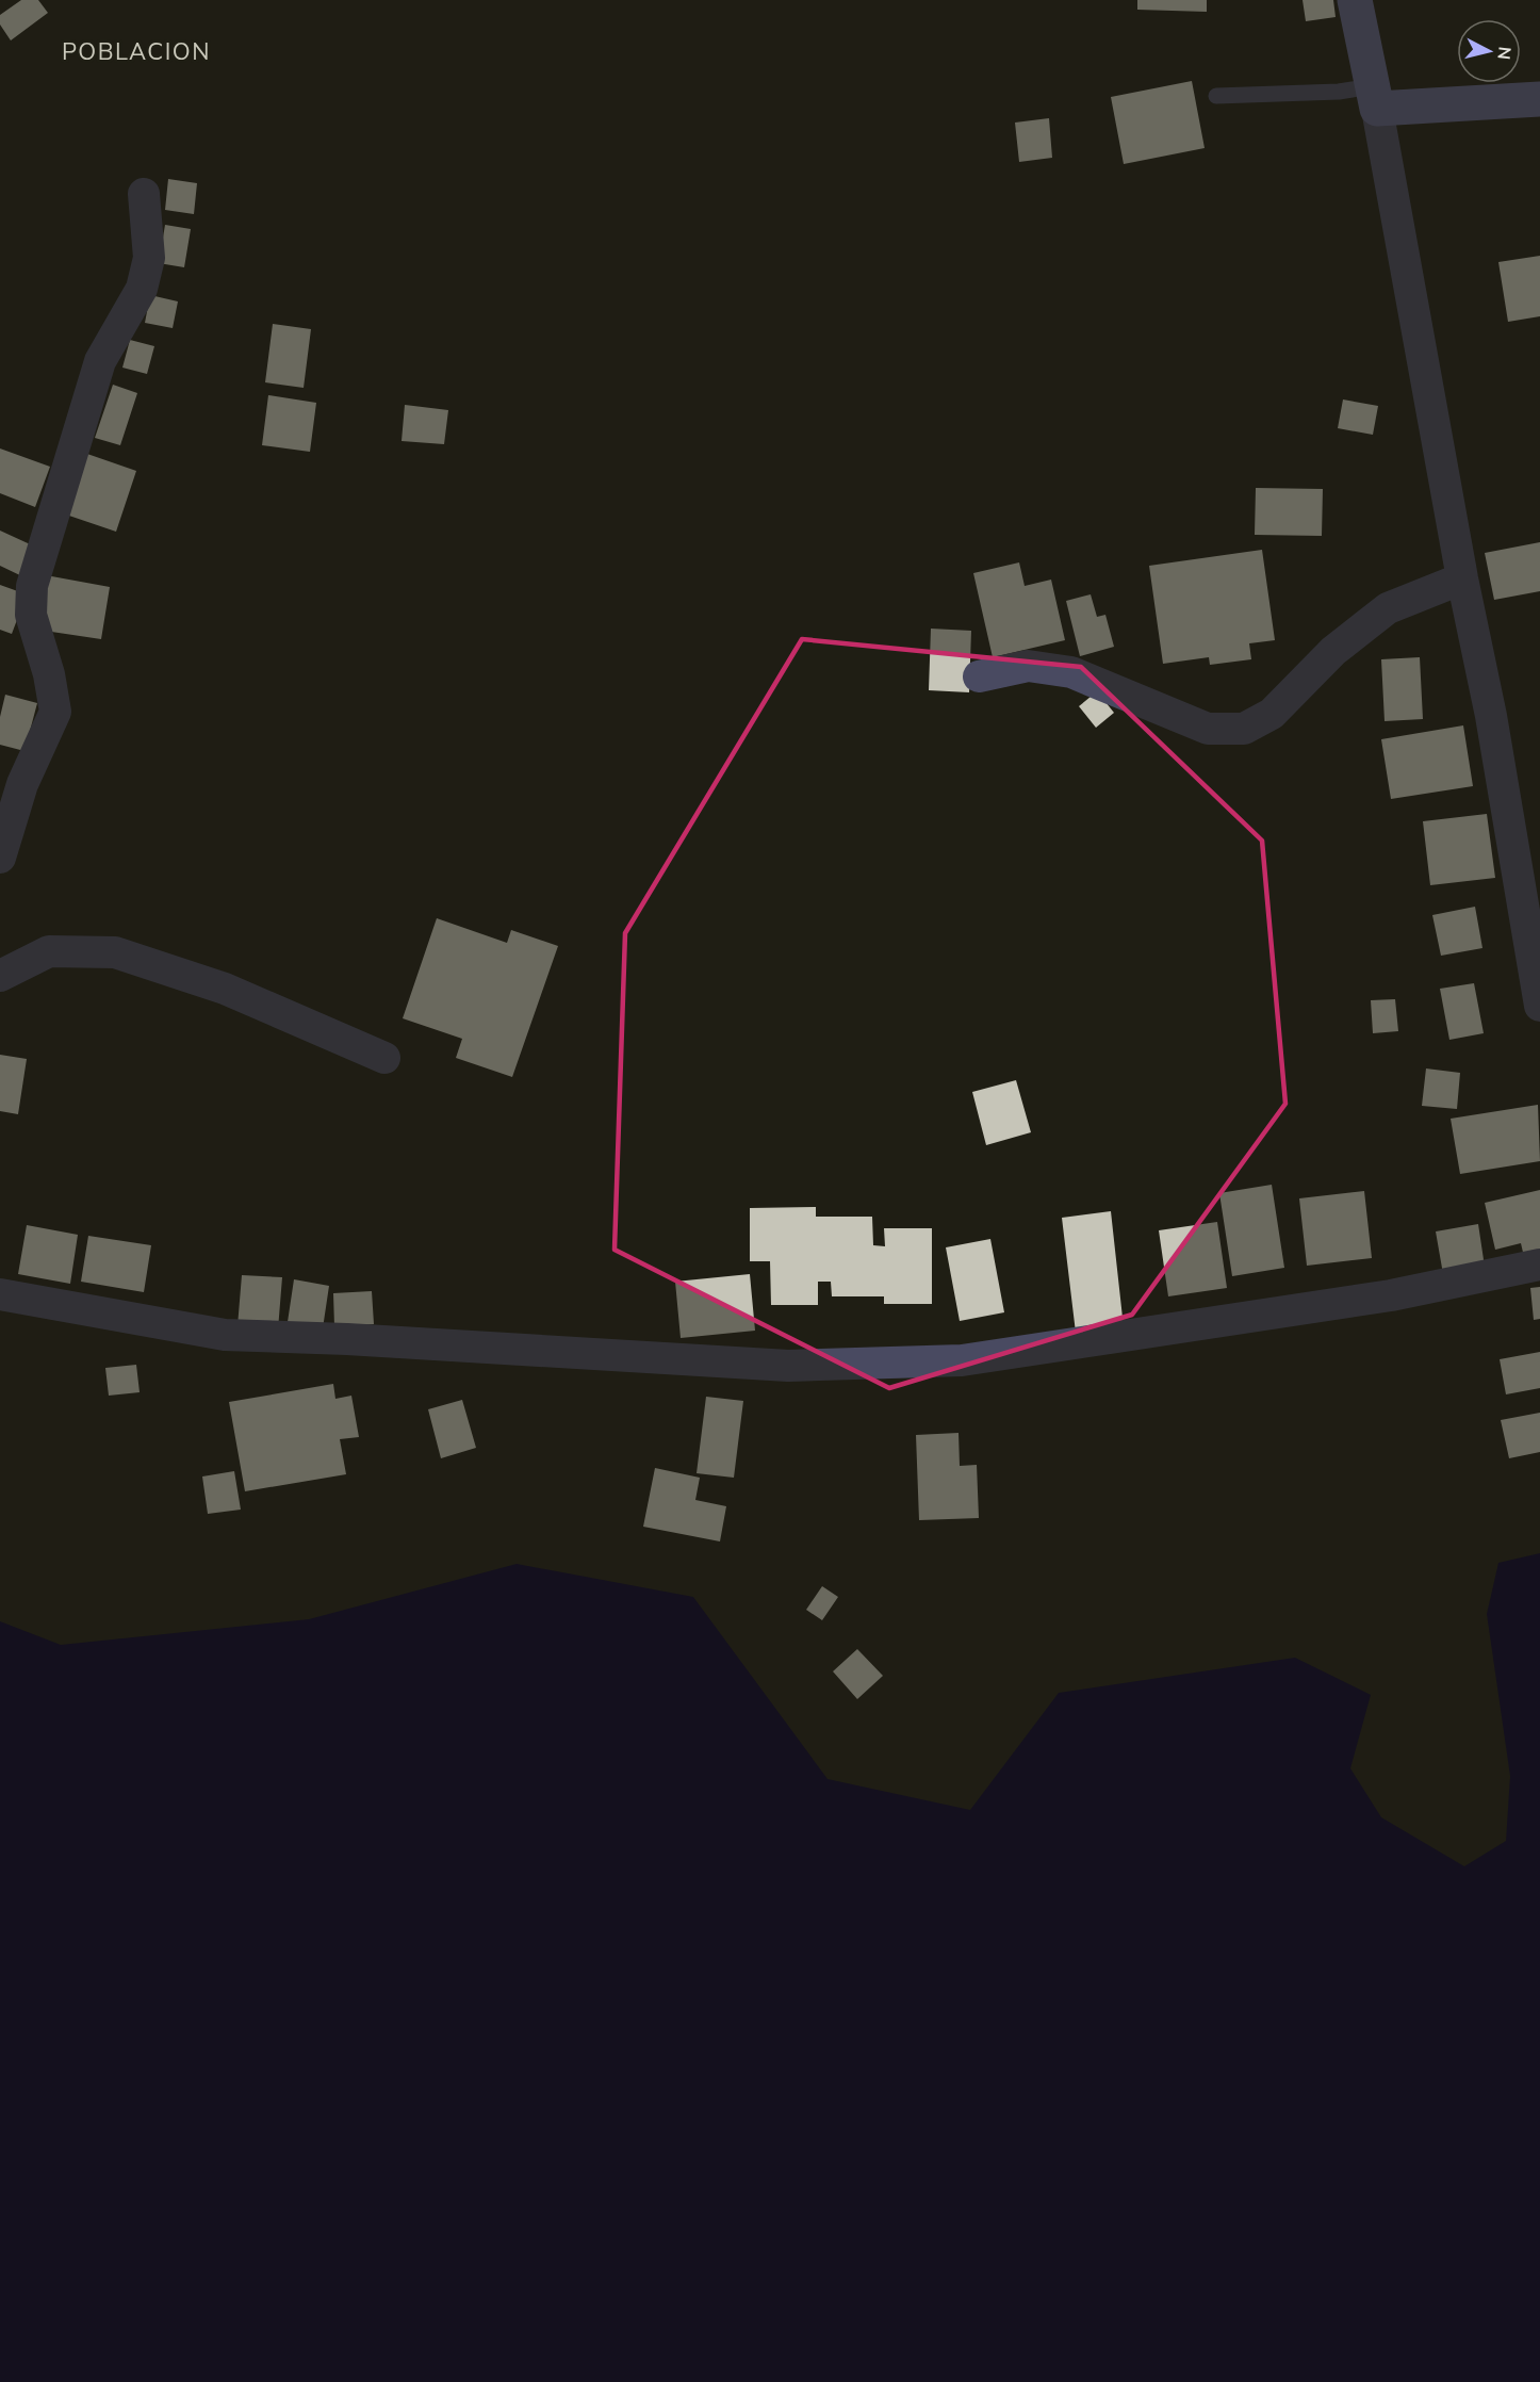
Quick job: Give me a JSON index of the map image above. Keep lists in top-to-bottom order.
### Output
{
  "districts": ["POBLACION"],
  "north": "right"
}
